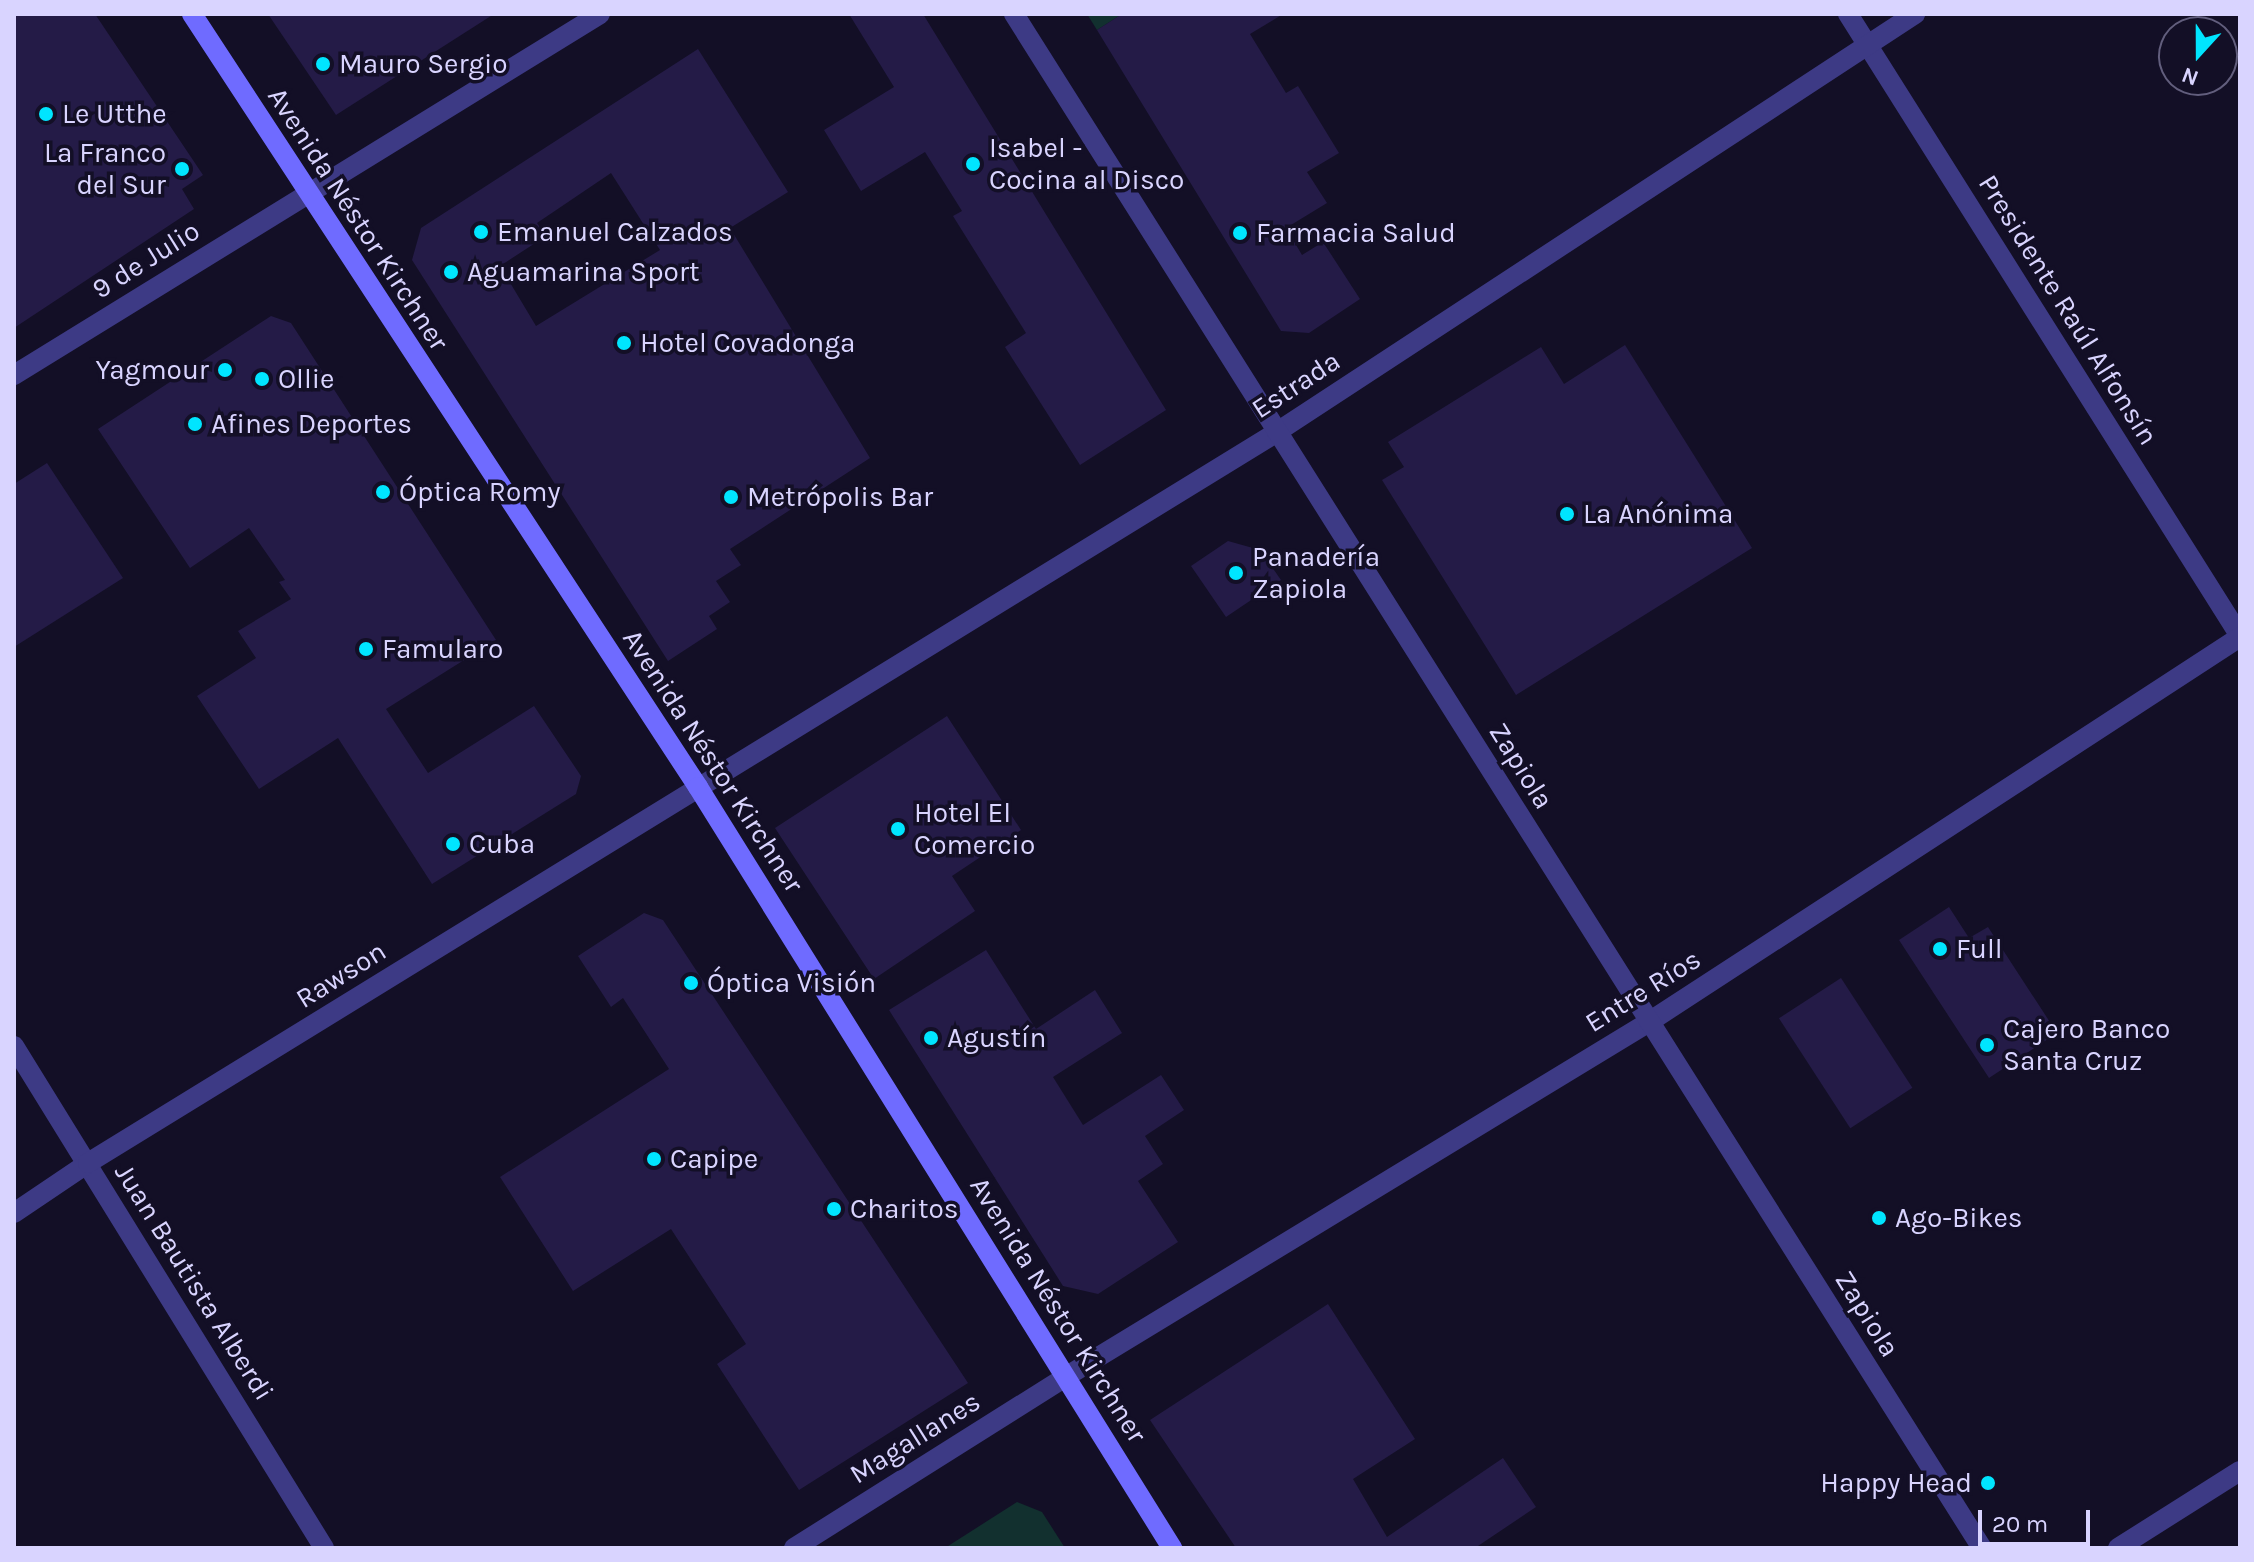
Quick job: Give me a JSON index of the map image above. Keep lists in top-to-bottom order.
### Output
{
  "streets": {
    "main road": ["Avenida Néstor Kirchner"],
    "street": [
      "9 de Julio",
      "Presidente Raúl Alfonsín",
      "Estrada",
      "Zapiola",
      "Rawson",
      "Entre Ríos",
      "Juan Bautista Alberdi",
      "Magallanes"
    ]
  },
  "crossings": [
    ["Avenida Néstor Kirchner", "9 de Julio"],
    ["Avenida Néstor Kirchner", "Estrada"],
    ["Avenida Néstor Kirchner", "Rawson"],
    ["Avenida Néstor Kirchner", "Entre Ríos"],
    ["Avenida Néstor Kirchner", "Magallanes"],
    ["Presidente Raúl Alfonsín", "Estrada"],
    ["Presidente Raúl Alfonsín", "Entre Ríos"],
    ["Estrada", "Zapiola"],
    ["Estrada", "Rawson"],
    ["Zapiola", "Entre Ríos"],
    ["Rawson", "Juan Bautista Alberdi"],
    ["Entre Ríos", "Magallanes"]
  ],
  "places": [
    "Mauro Sergio",
    "Le Utthe",
    "Isabel - Cocina al Disco",
    "La Franco del Sur",
    "Emanuel Calzados",
    "Farmacia Salud",
    "Aguamarina Sport",
    "Hotel Covadonga",
    "Yagmour",
    "Ollie",
    "Afines Deportes",
    "Óptica Romy",
    "Metrópolis Bar",
    "La Anónima",
    "Panadería Zapiola",
    "Famularo",
    "Hotel El Comercio",
    "Cuba",
    "Full",
    "Óptica Visión",
    "Agustín",
    "Cajero Banco Santa Cruz",
    "Capipe",
    "Charitos",
    "Ago-Bikes",
    "Happy Head"
  ],
  "scale_bar": "20 m",
  "north": "bottom"
}
